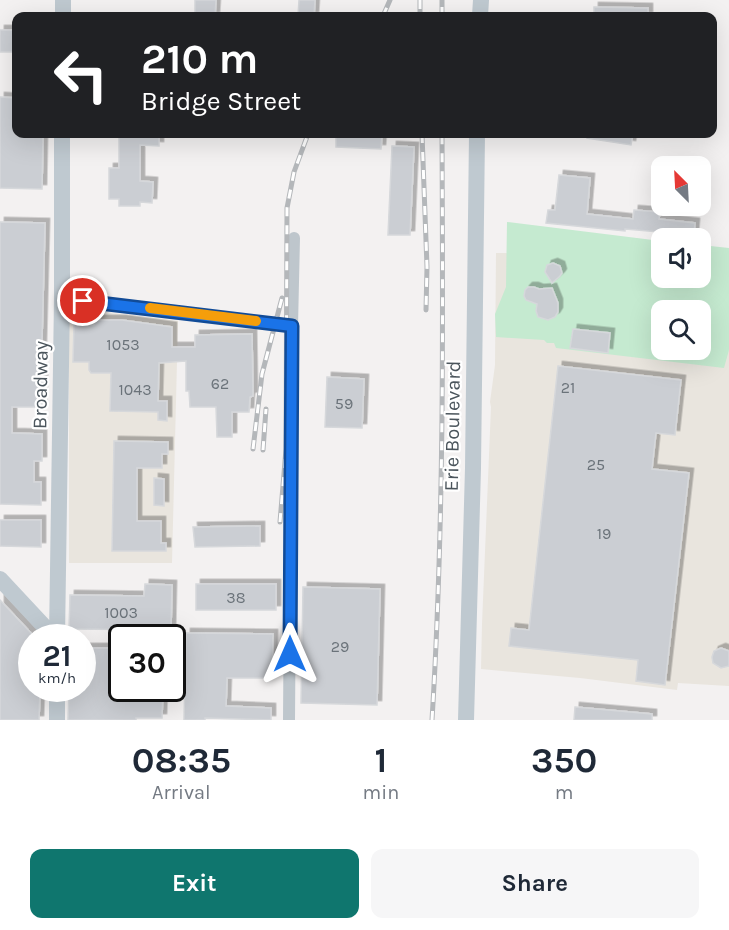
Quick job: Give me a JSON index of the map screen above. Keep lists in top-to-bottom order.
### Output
{
  "streets": {
    "street": ["Broadway", "Erie Boulevard"]
  },
  "house_numbers": [
    "1053",
    "62",
    "21",
    "1043",
    "59",
    "25",
    "19",
    "38",
    "1003",
    "29"
  ],
  "north": "top left",
  "page": {
    "turn": ["210 m", "Bridge Street"],
    "speed": "21 km/h",
    "limit": "30",
    "eta": [
      "08:35",
      "Arrival",
      "1",
      "min",
      "350",
      "m"
    ],
    "buttons": ["Exit", "Share"]
  }
}
